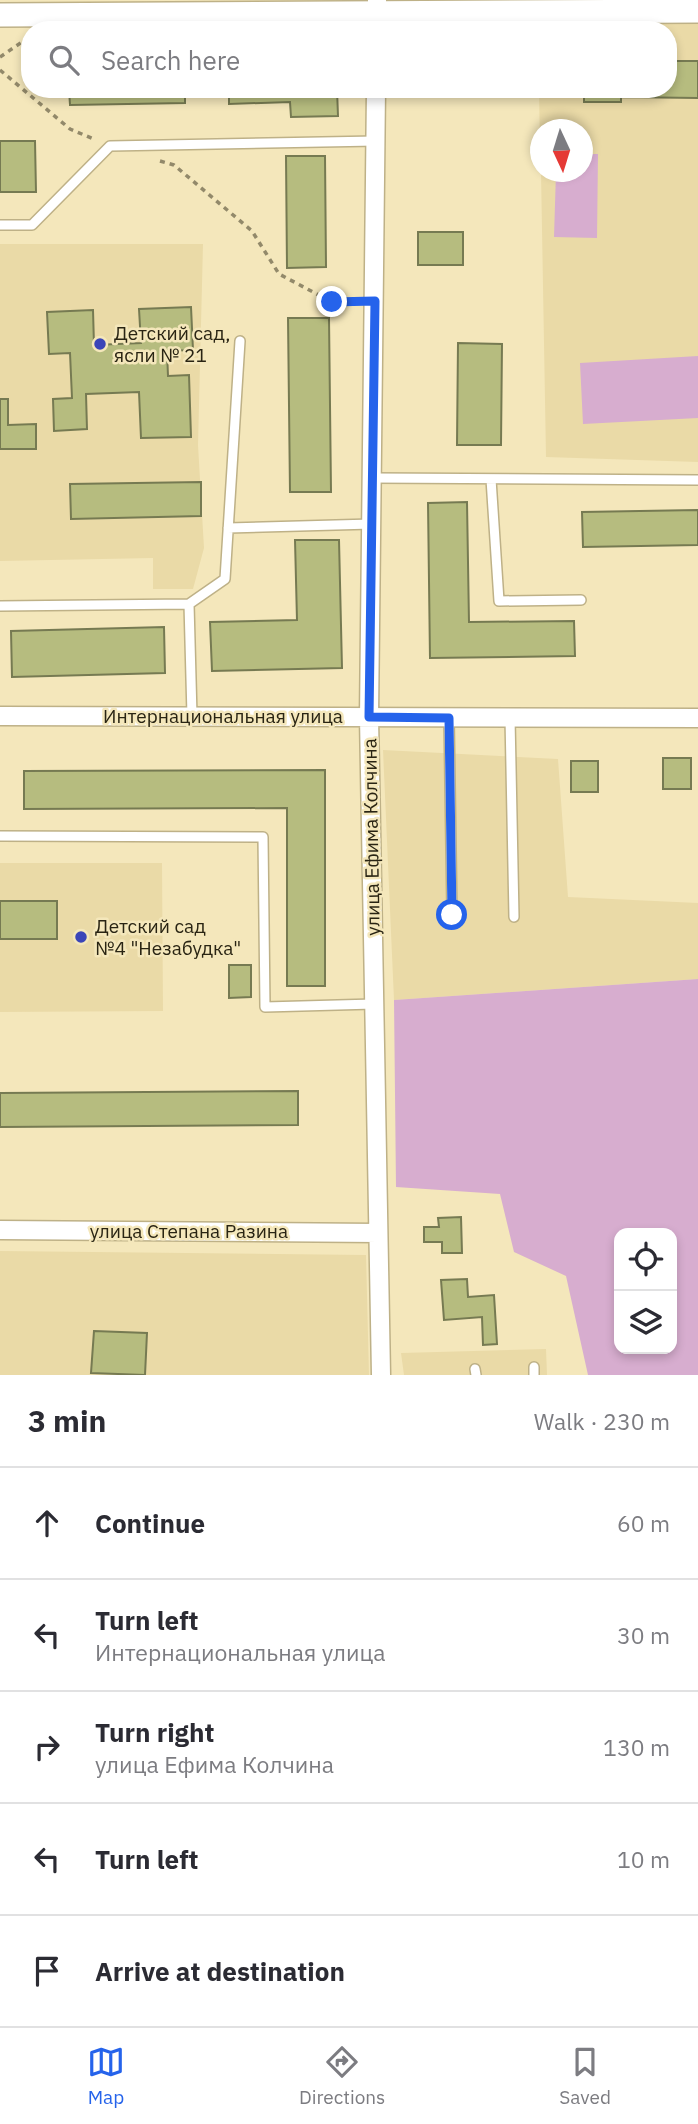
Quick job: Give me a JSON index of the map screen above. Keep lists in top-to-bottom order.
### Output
{
  "streets": {
    "street": ["Интернациональная улица", "улица Ефима Колчина", "улица Степана Разина"]
  },
  "crossings": [
    ["Интернациональная улица", "улица Ефима Колчина"],
    ["улица Ефима Колчина", "улица Степана Разина"]
  ],
  "places": ["Детский сад, ясли № 21", "Детский сад №4 \"Незабудка\""],
  "north": "bottom",
  "page": {
    "search": "Search here",
    "heading": ["3 min", "Walk · 230 m"],
    "list": [
      ["Continue", "60 m"],
      ["Turn left", "Интернациональная улица", "30 m"],
      ["Turn right", "улица Ефима Колчина", "130 m"],
      ["Turn left", "10 m"],
      "Arrive at destination"
    ],
    "nav": ["Map", "Directions", "Saved"]
  }
}
